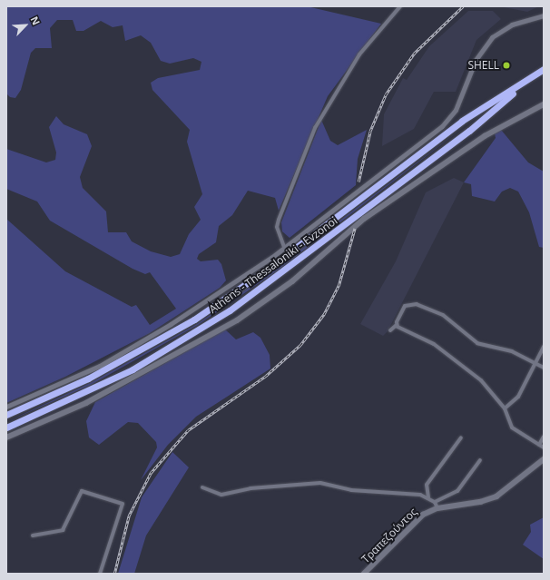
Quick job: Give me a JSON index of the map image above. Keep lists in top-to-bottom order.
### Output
{
  "streets": {
    "highway": ["Athens - Thessaloniki - Evzonoi"],
    "main road": ["Τραπεζούντος"]
  },
  "places": ["SHELL"],
  "north": "top right"
}
